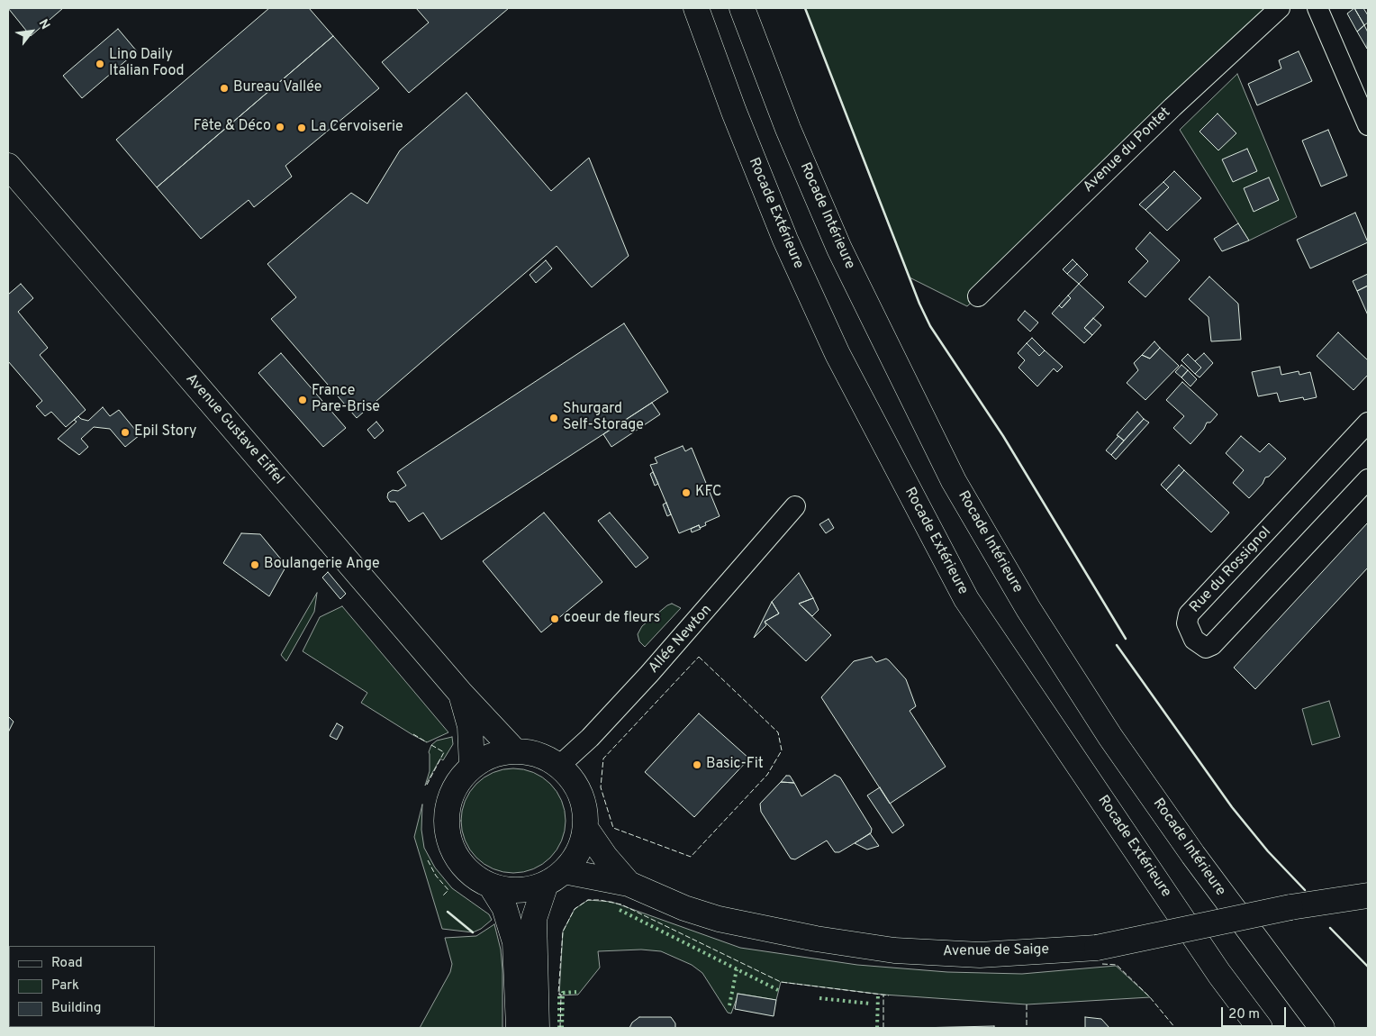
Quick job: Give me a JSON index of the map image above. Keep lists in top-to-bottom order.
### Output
{
  "streets": {
    "main road": [
      "Rocade Extérieure",
      "Rocade Intérieure",
      "Avenue Gustave Eiffel",
      "Avenue de Saige"
    ],
    "street": ["Avenue du Pontet", "Rue du Rossignol", "Allée Newton"]
  },
  "crossings": [
    ["Avenue Gustave Eiffel", "Allée Newton"],
    ["Avenue Gustave Eiffel", "Avenue de Saige"],
    ["Allée Newton", "Avenue de Saige"]
  ],
  "places": [
    "Lino Daily Italian Food",
    "Bureau Vallée",
    "Fête & Déco",
    "La Cervoiserie",
    "France Pare-Brise",
    "Shurgard Self-Storage",
    "Epil Story",
    "KFC",
    "Boulangerie Ange",
    "coeur de fleurs",
    "Basic-Fit"
  ],
  "legend": ["Road", "Park", "Building"],
  "scale_bar": "20 m",
  "north": "top right"
}
